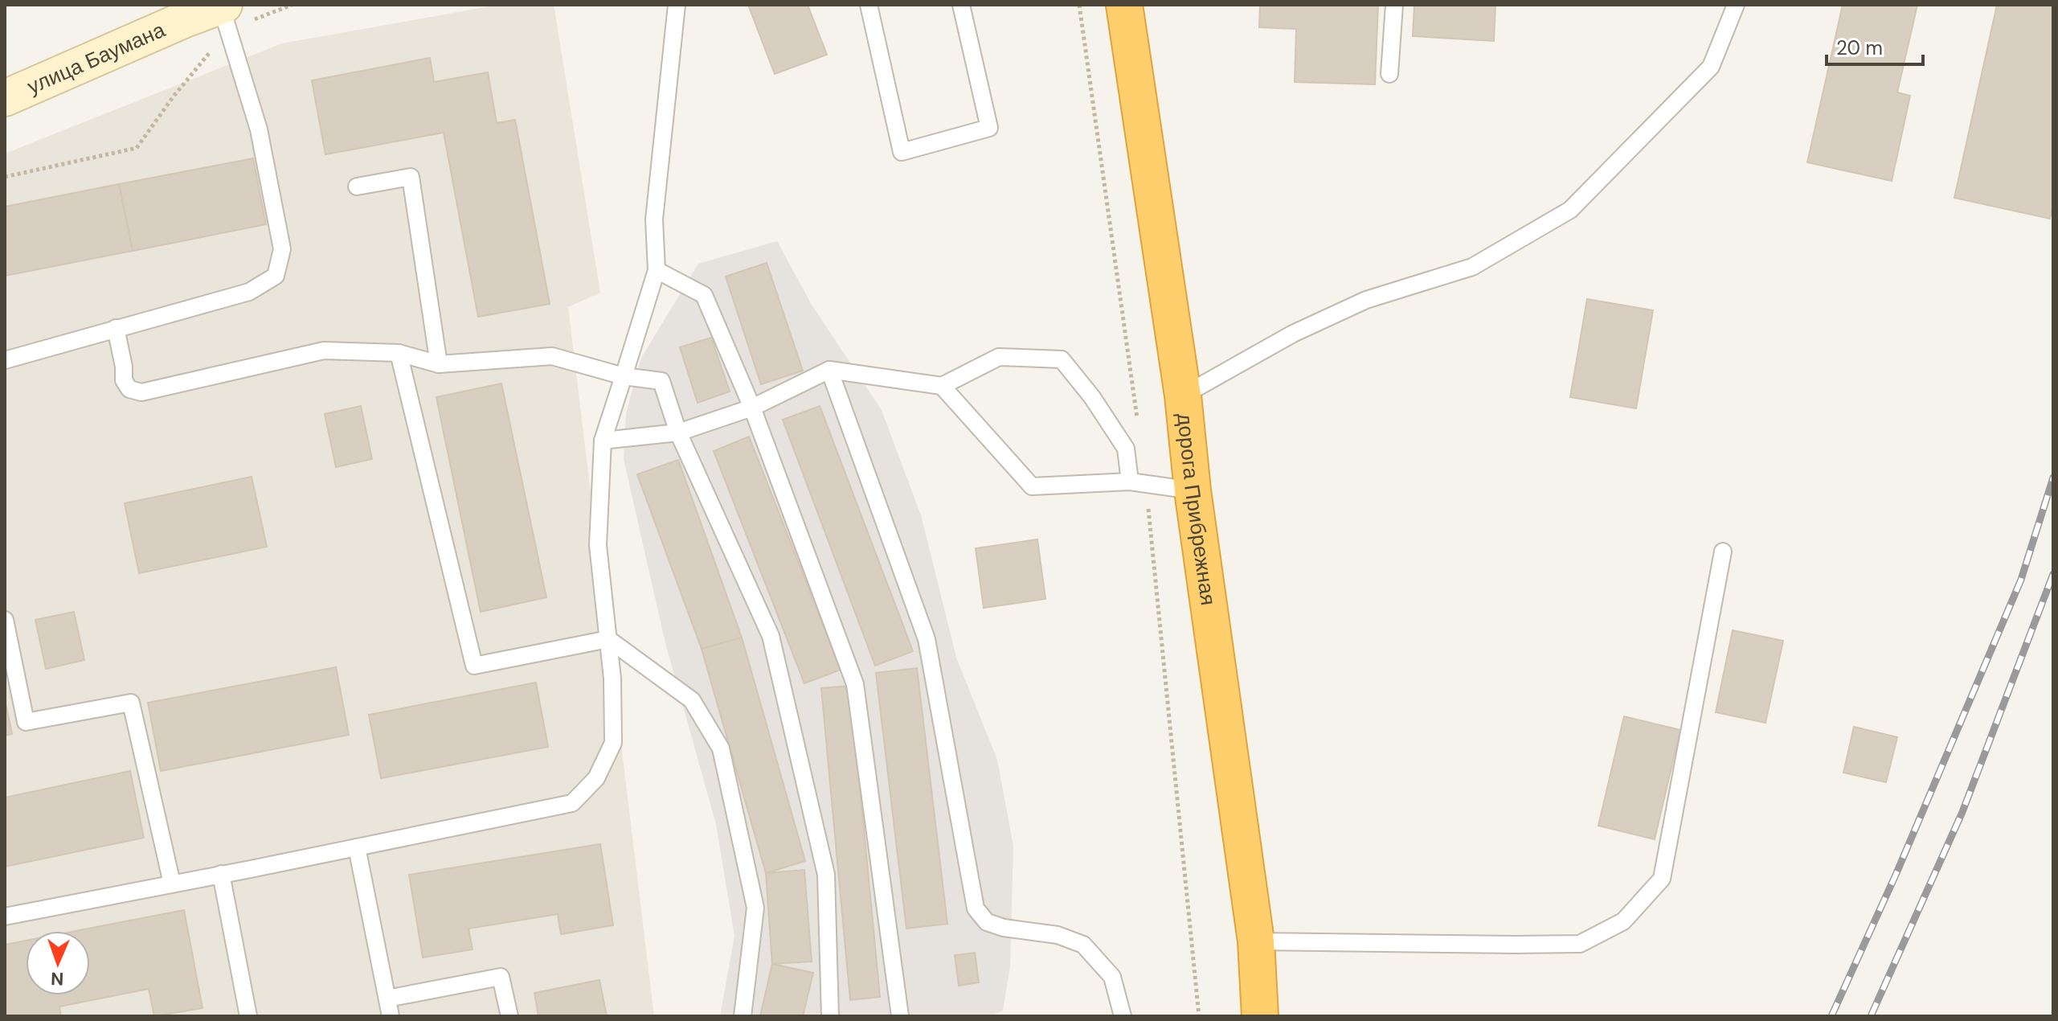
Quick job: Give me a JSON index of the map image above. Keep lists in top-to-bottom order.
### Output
{
  "streets": {
    "highway": ["дорога Прибрежная"],
    "street": ["улица Баумана"]
  },
  "scale_bar": "20 m",
  "north": "bottom"
}
